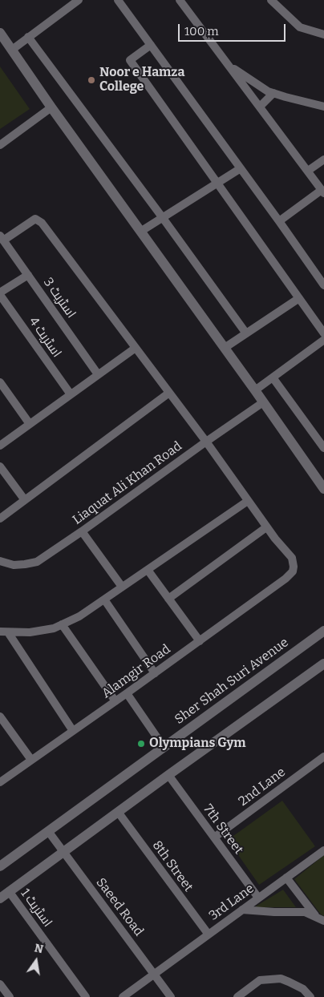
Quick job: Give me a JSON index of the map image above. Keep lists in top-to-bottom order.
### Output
{
  "streets": {
    "street": [
      "اسٹریٹ 3",
      "اسٹریٹ 4",
      "Liaquat Ali Khan Road",
      "Alamgir Road",
      "Sher Shah Suri Avenue",
      "2nd Lane",
      "7th Street",
      "8th Street",
      "3rd Lane",
      "Saeed Road",
      "اسٹریٹ 1"
    ]
  },
  "crossings": [
    ["Sher Shah Suri Avenue", "Saeed Road"],
    ["2nd Lane", "7th Street"],
    ["7th Street", "3rd Lane"],
    ["8th Street", "3rd Lane"],
    ["3rd Lane", "Saeed Road"]
  ],
  "places": ["Noor e Hamza College", "Olympians Gym"],
  "scale_bar": "100 m",
  "north": "top"
}
